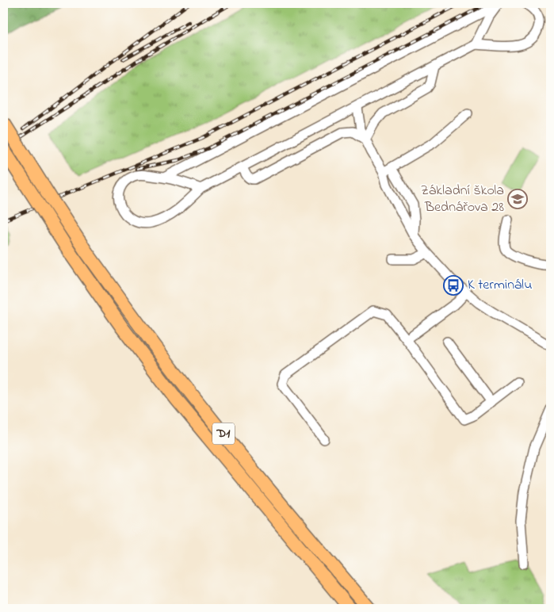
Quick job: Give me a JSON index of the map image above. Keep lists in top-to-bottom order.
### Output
{
  "streets": {
    "highway": ["D1"]
  },
  "places": {
    "school or university": ["Základní škola Bednářova 28"],
    "bus stop": ["K terminálu"]
  }
}
